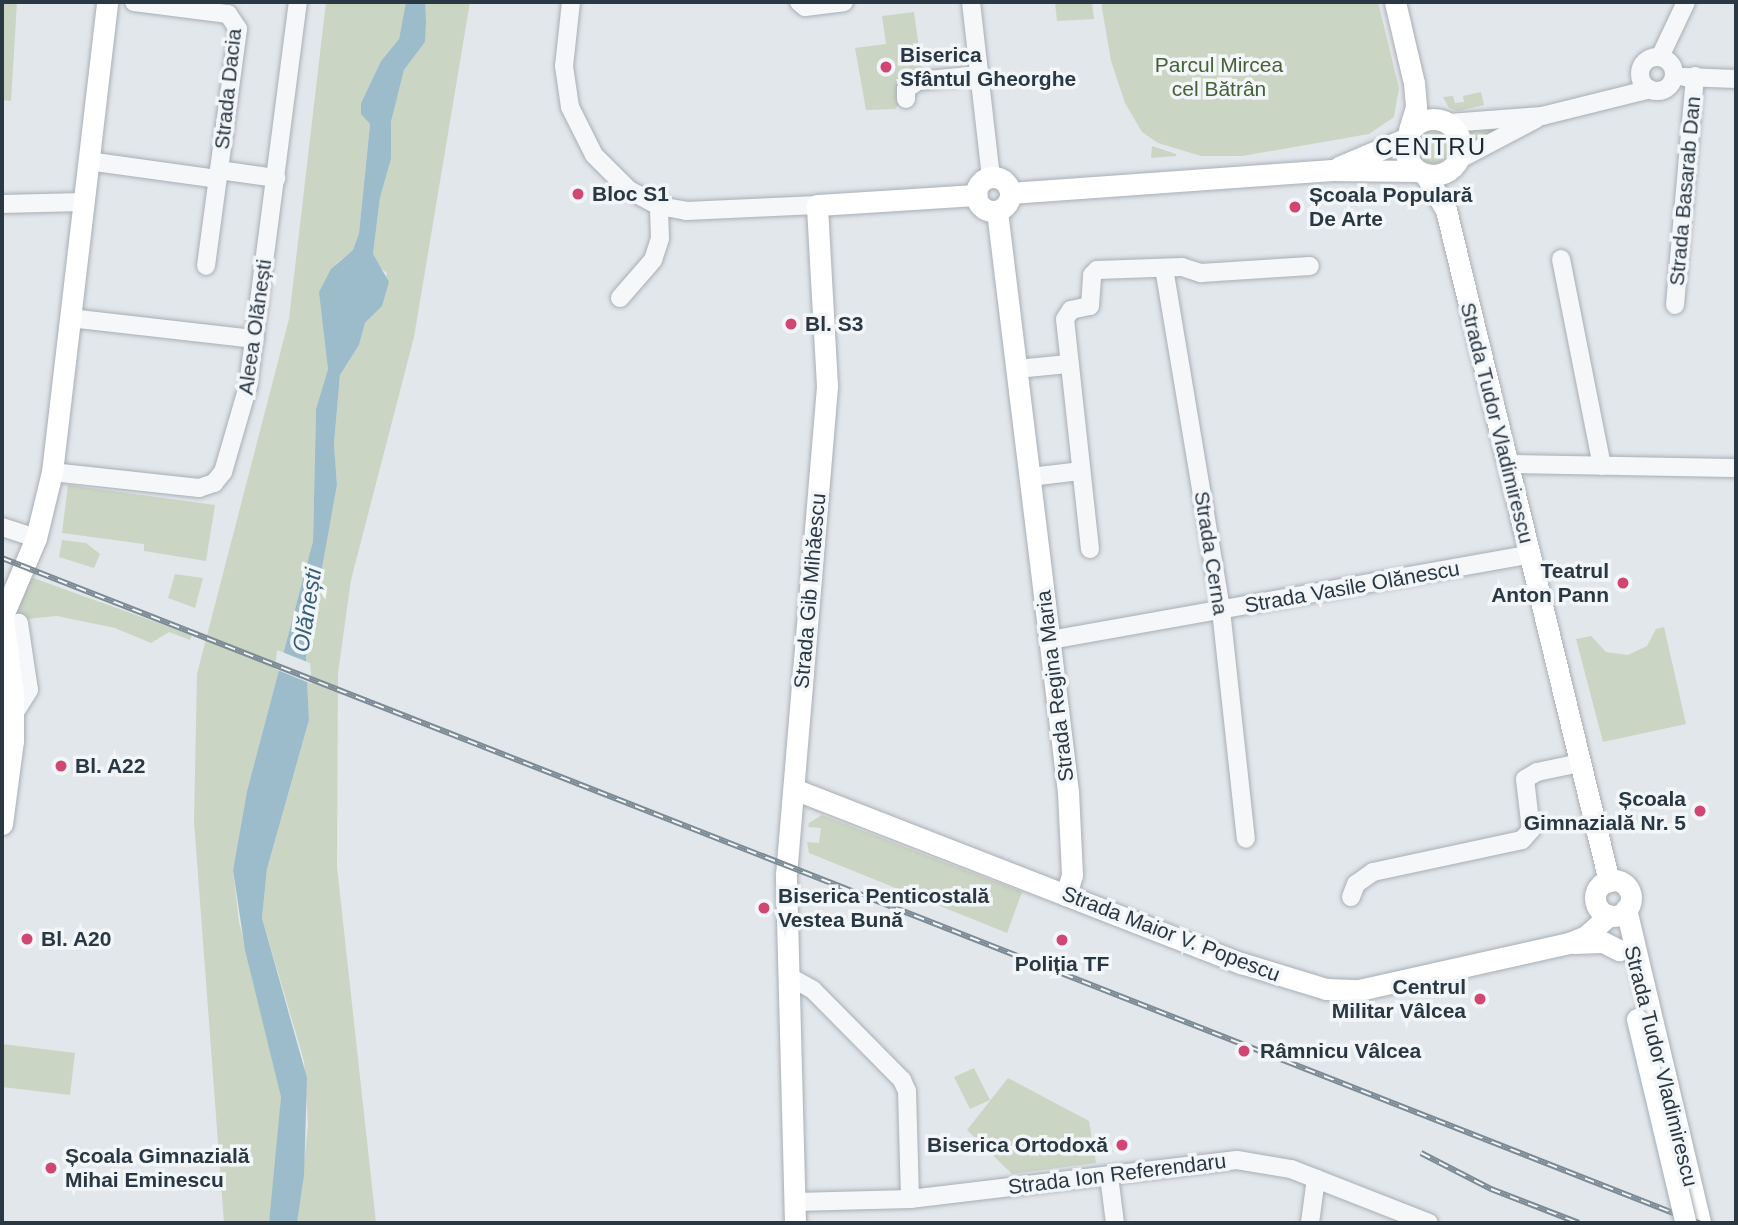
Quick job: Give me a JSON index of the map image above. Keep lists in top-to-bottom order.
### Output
{
  "streets": {
    "main road": [
      "Strada Tudor Vladimirescu",
      "Strada Gib Mihăescu",
      "Strada Regina Maria",
      "Strada Maior V. Popescu"
    ],
    "street": [
      "Strada Dacia",
      "Strada Basarab Dan",
      "Aleea Olănești",
      "Strada Cerna",
      "Strada Vasile Olănescu",
      "Strada Ion Referendaru"
    ]
  },
  "crossings": [
    ["Strada Tudor Vladimirescu", "Strada Vasile Olănescu"],
    ["Strada Tudor Vladimirescu", "Strada Maior V. Popescu"],
    ["Strada Cerna", "Strada Vasile Olănescu"],
    ["Strada Vasile Olănescu", "Strada Regina Maria"],
    ["Strada Gib Mihăescu", "Strada Maior V. Popescu"],
    ["Strada Gib Mihăescu", "Strada Ion Referendaru"],
    ["Strada Regina Maria", "Strada Maior V. Popescu"]
  ],
  "districts": ["CENTRU"],
  "water": ["Olănești"],
  "parks": ["Parcul Mircea cel Bătrân"],
  "places": [
    "Biserica Sfântul Gheorghe",
    "Bloc S1",
    "Școala Populară De Arte",
    "Bl. S3",
    "Teatrul Anton Pann",
    "Bl. A22",
    "Școala Gimnazială Nr. 5",
    "Biserica Penticostală Vestea Bună",
    "Bl. A20",
    "Poliția TF",
    "Centrul Militar Vâlcea",
    "Râmnicu Vâlcea",
    "Biserica Ortodoxă",
    "Școala Gimnazială Mihai Eminescu"
  ]
}
